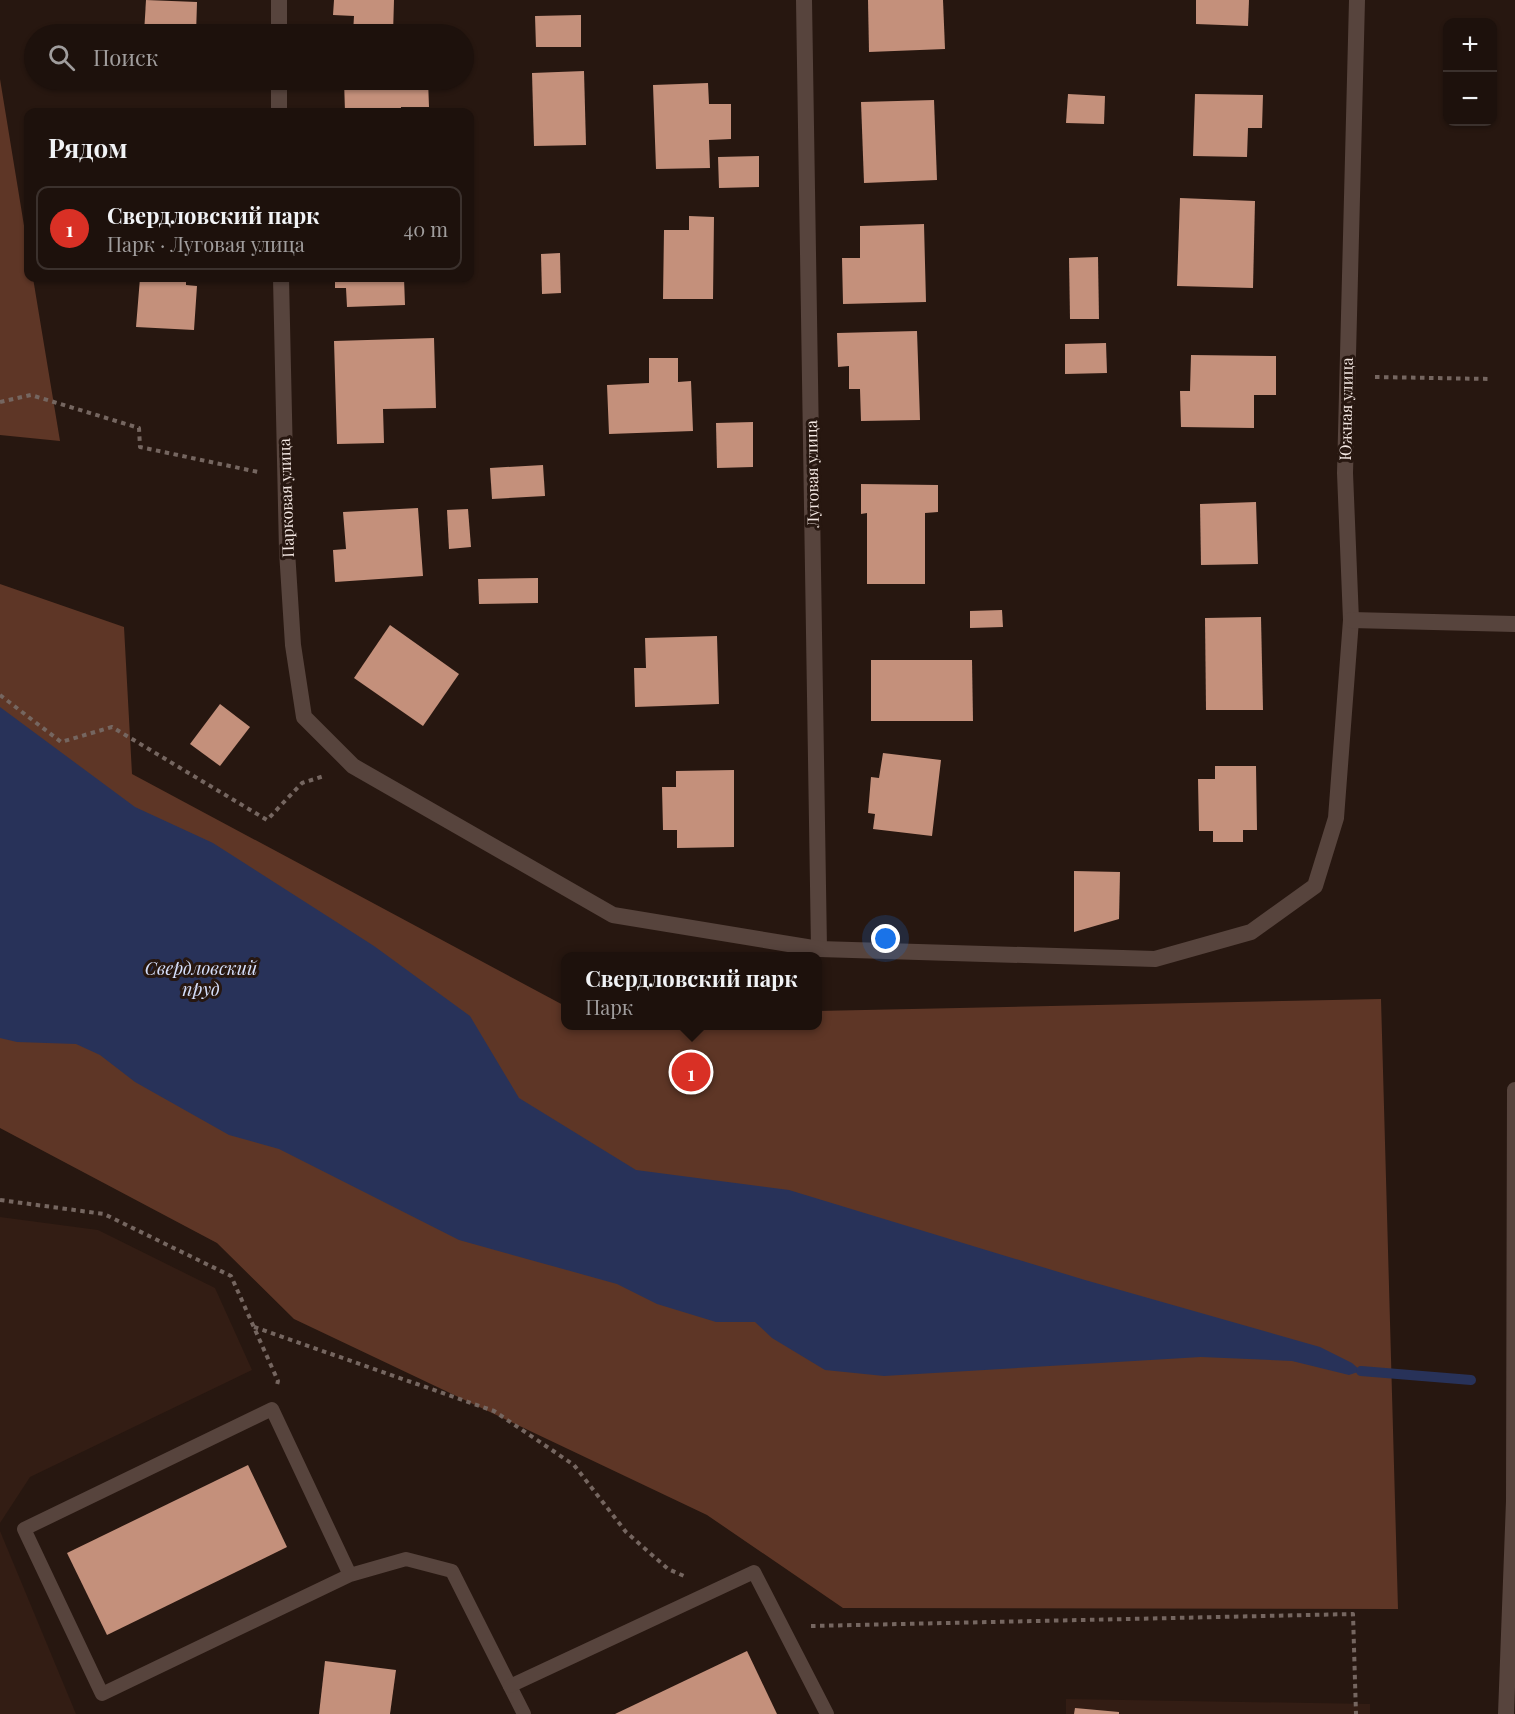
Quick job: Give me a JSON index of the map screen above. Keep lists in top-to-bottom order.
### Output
{
  "streets": {
    "street": ["Южная улица", "Луговая улица", "Парковая улица"]
  },
  "crossings": [
    ["Южная улица", "Луговая улица"],
    ["Южная улица", "Парковая улица"]
  ],
  "water": ["Свердловский пруд"],
  "page": {
    "map_buttons": ["+", "−"],
    "search": "Поиск",
    "heading": "Рядом",
    "list": [
      {
        "mark": "1",
        "name": "Свердловский парк",
        "note": "Парк · Луговая улица",
        "value": "40 m"
      }
    ],
    "popup": ["Свердловский парк", "Парк"],
    "pins": "1"
  }
}
